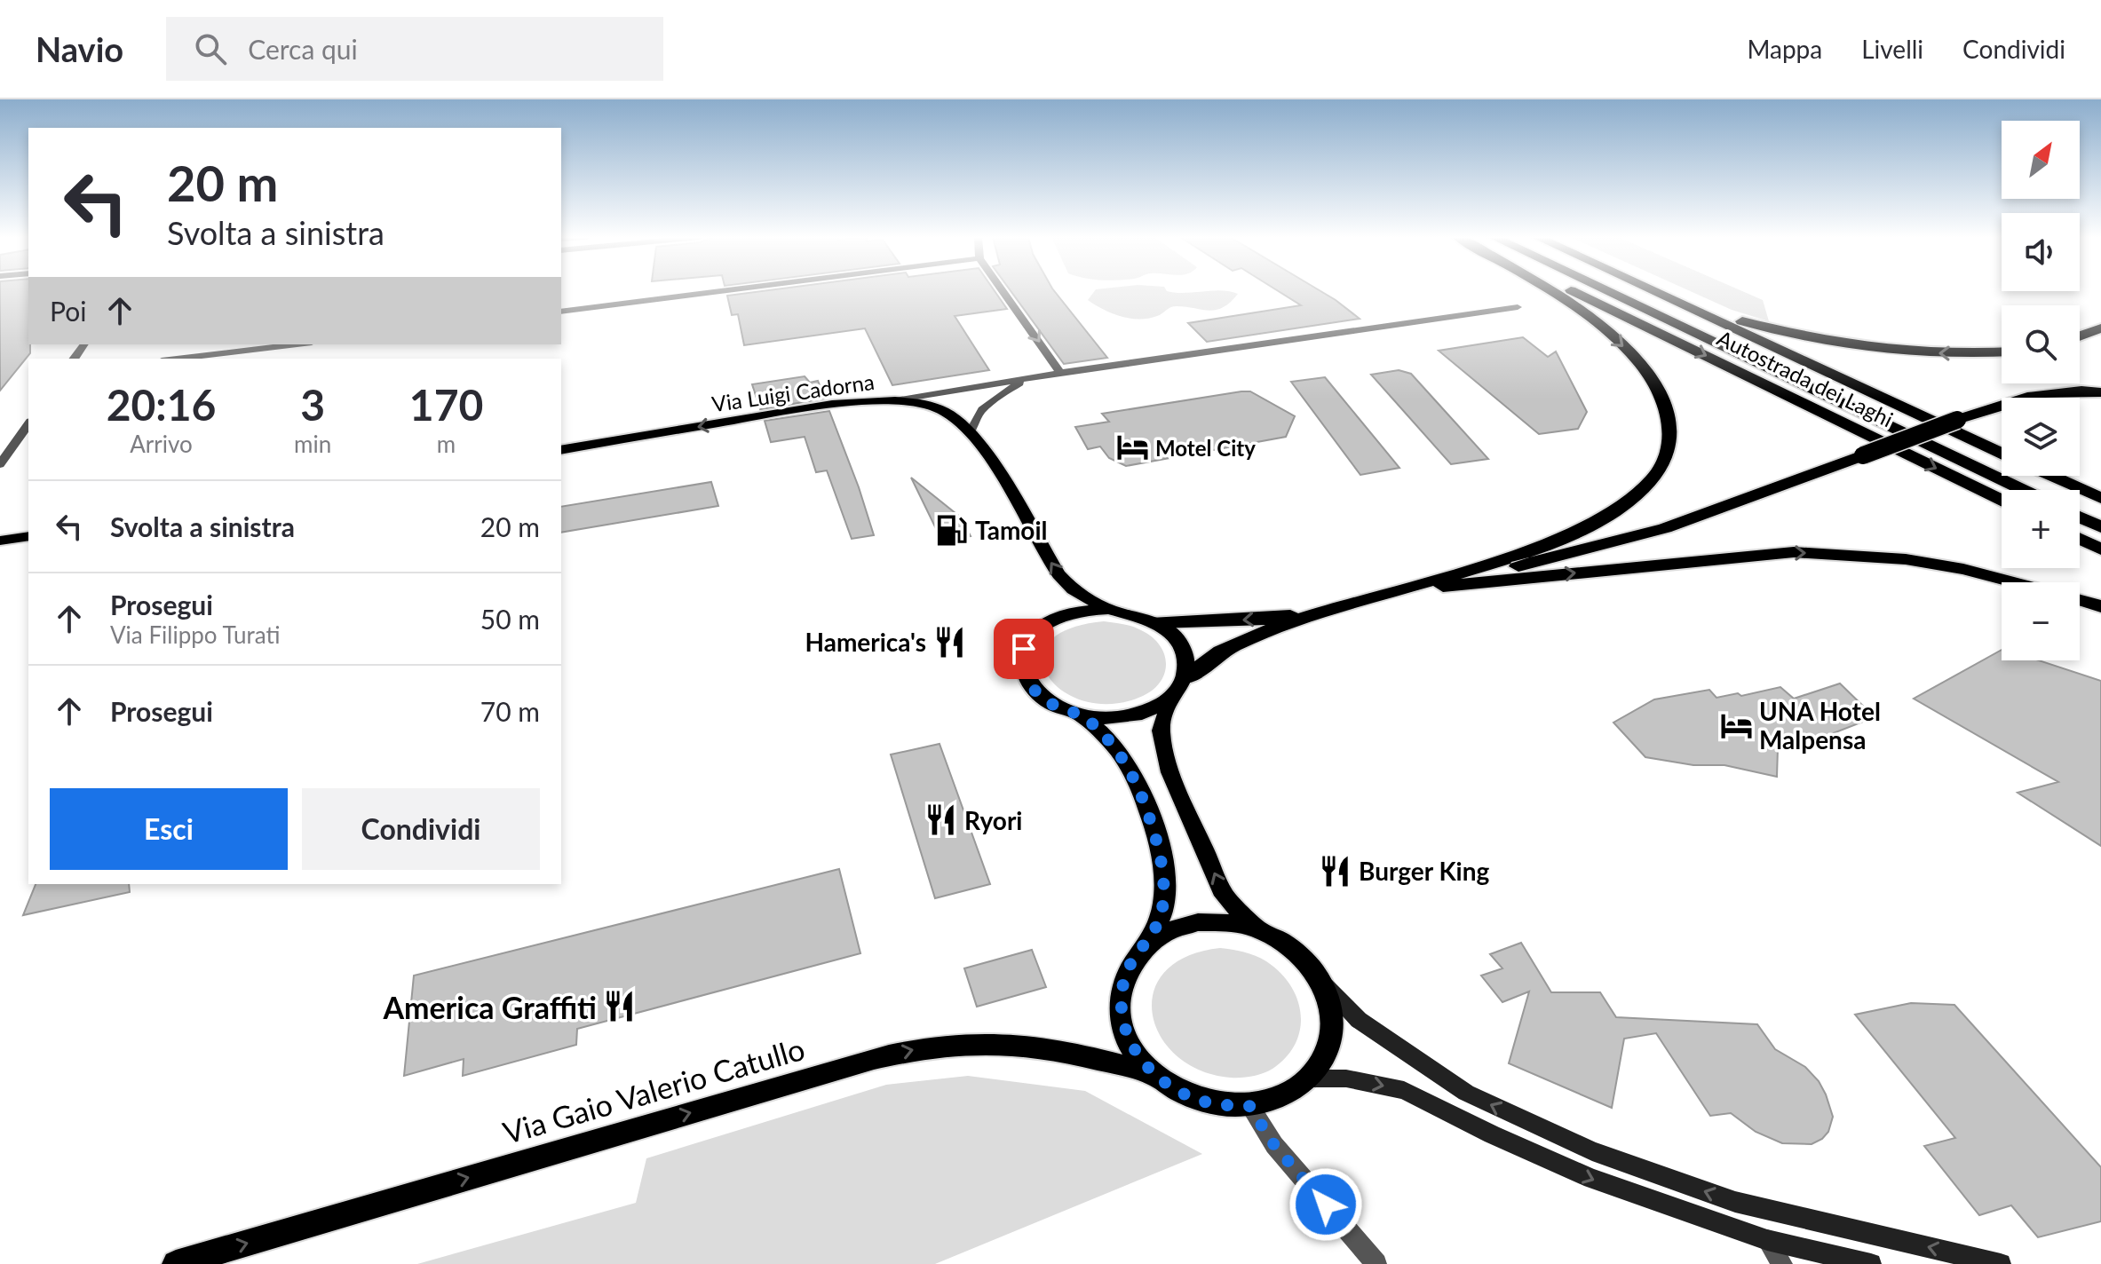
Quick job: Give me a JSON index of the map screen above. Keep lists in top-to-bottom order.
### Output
{
  "streets": {
    "highway": ["Autostrada dei Laghi"],
    "main road": ["Via Luigi Cadorna", "Via Gaio Valerio Catullo"]
  },
  "one_way": ["Via Gaio Valerio Catullo"],
  "places": {
    "hotel": ["Motel City", "UNA Hotel Malpensa"],
    "fuel station": ["Tamoil"],
    "restaurant": [
      "Hamerica's",
      "Ryori",
      "Burger King",
      "America Graffiti"
    ]
  },
  "north": "top right",
  "page": {
    "header": "Navio",
    "search": "Cerca qui",
    "nav": ["Mappa", "Livelli", "Condividi"],
    "map_buttons": ["+", "−"],
    "turn": ["20 m", "Svolta a sinistra"],
    "then": "Poi",
    "eta": [
      "20:16",
      "Arrivo",
      "3",
      "min",
      "170",
      "m"
    ],
    "list": [
      {
        "name": "Svolta a sinistra",
        "value": "20 m"
      },
      {
        "name": "Prosegui",
        "note": "Via Filippo Turati",
        "value": "50 m"
      },
      {
        "name": "Prosegui",
        "value": "70 m"
      }
    ],
    "buttons": ["Esci", "Condividi"]
  }
}
